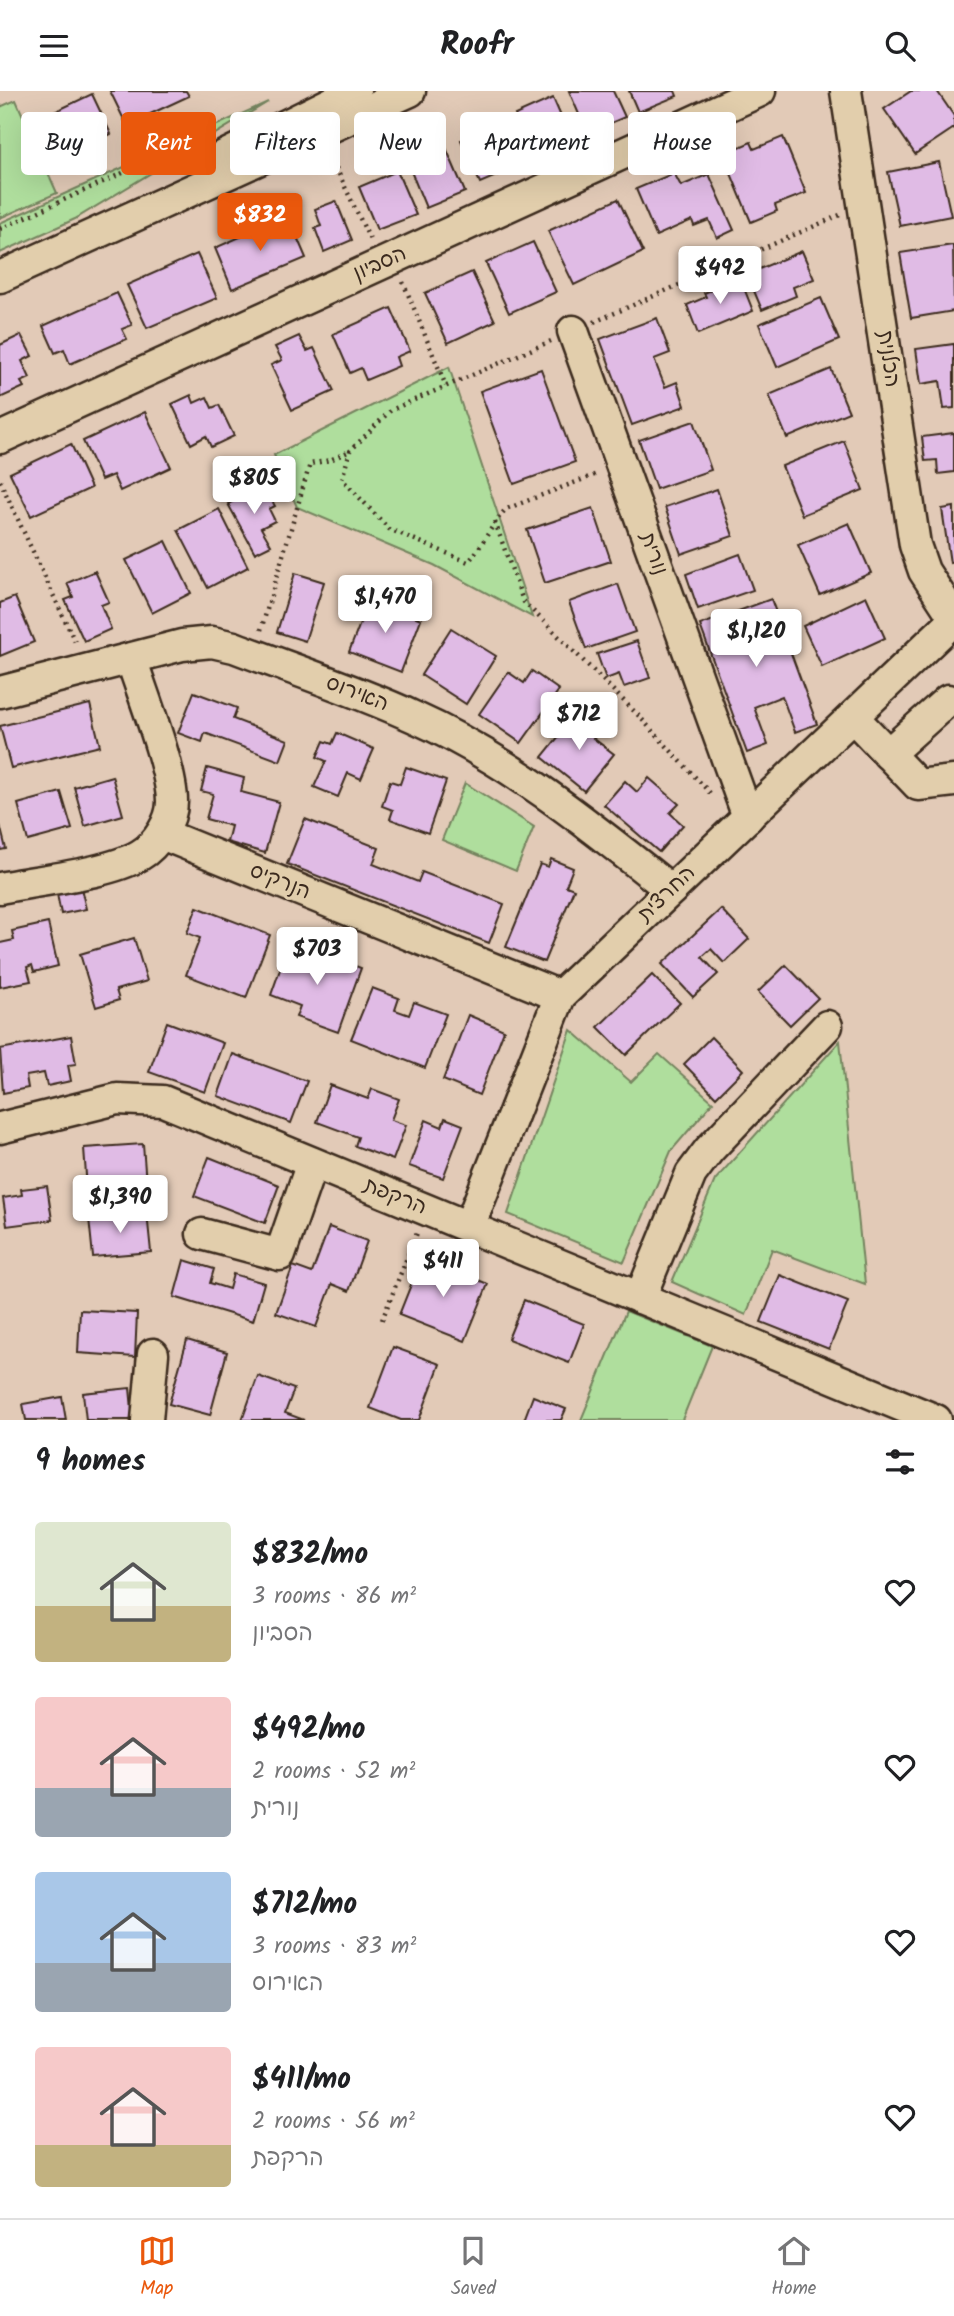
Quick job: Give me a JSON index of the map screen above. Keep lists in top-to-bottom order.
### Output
{
  "streets": {
    "street": [
      "הסביון",
      "הכלנית",
      "נורית",
      "האירוס",
      "הנרקיס",
      "החרצית",
      "הרקפת"
    ]
  },
  "crossings": [
    ["הכלנית", "החרצית"],
    ["נורית", "החרצית"],
    ["האירוס", "החרצית"],
    ["הנרקיס", "החרצית"],
    ["החרצית", "הרקפת"]
  ],
  "page": {
    "header": "Roofr",
    "chip": [
      "Buy",
      "Rent",
      "Filters",
      "New",
      "Apartment",
      "House"
    ],
    "price": [
      "$832",
      "$492",
      "$805",
      "$1,470",
      "$1,120",
      "$712",
      "$703",
      "$1,390",
      "$411"
    ],
    "heading": "9 homes",
    "list": [
      {
        "name": "$832/mo",
        "note": "3 rooms · 86 m² · הסביון"
      },
      {
        "name": "$492/mo",
        "note": "2 rooms · 52 m² · נורית"
      },
      {
        "name": "$712/mo",
        "note": "3 rooms · 83 m² · האירוס"
      },
      {
        "name": "$411/mo",
        "note": "2 rooms · 56 m² · הרקפת"
      }
    ],
    "tabs": ["Map", "Saved", "Home"]
  }
}
